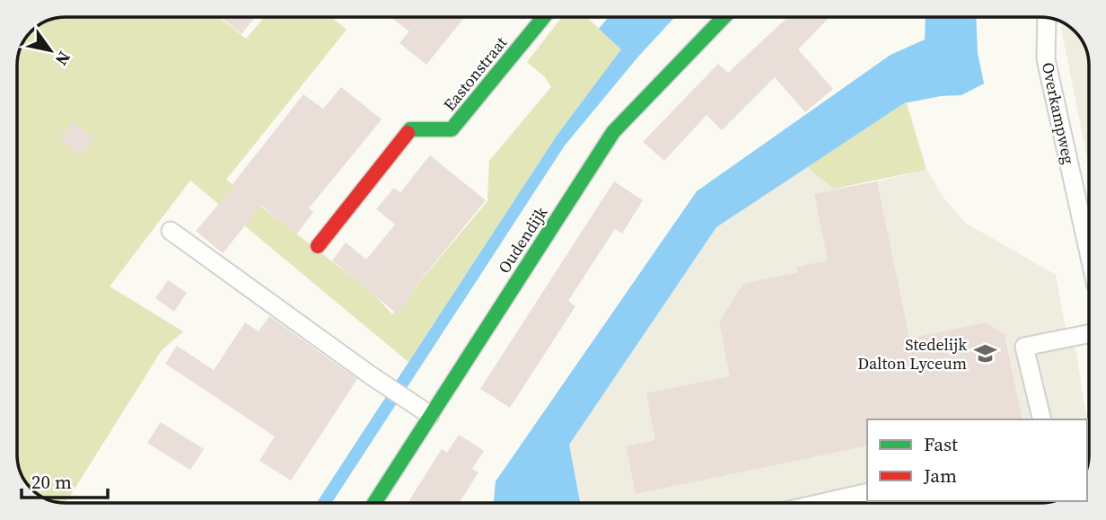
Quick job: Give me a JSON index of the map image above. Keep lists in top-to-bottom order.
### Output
{
  "streets": {
    "street": ["Eastonstraat", "Oudendijk"],
    "lane": ["Overkampweg"]
  },
  "places": {
    "school or university": ["Stedelijk Dalton Lyceum"]
  },
  "legend": ["Fast", "Jam"],
  "scale_bar": "20 m",
  "north": "bottom right"
}
